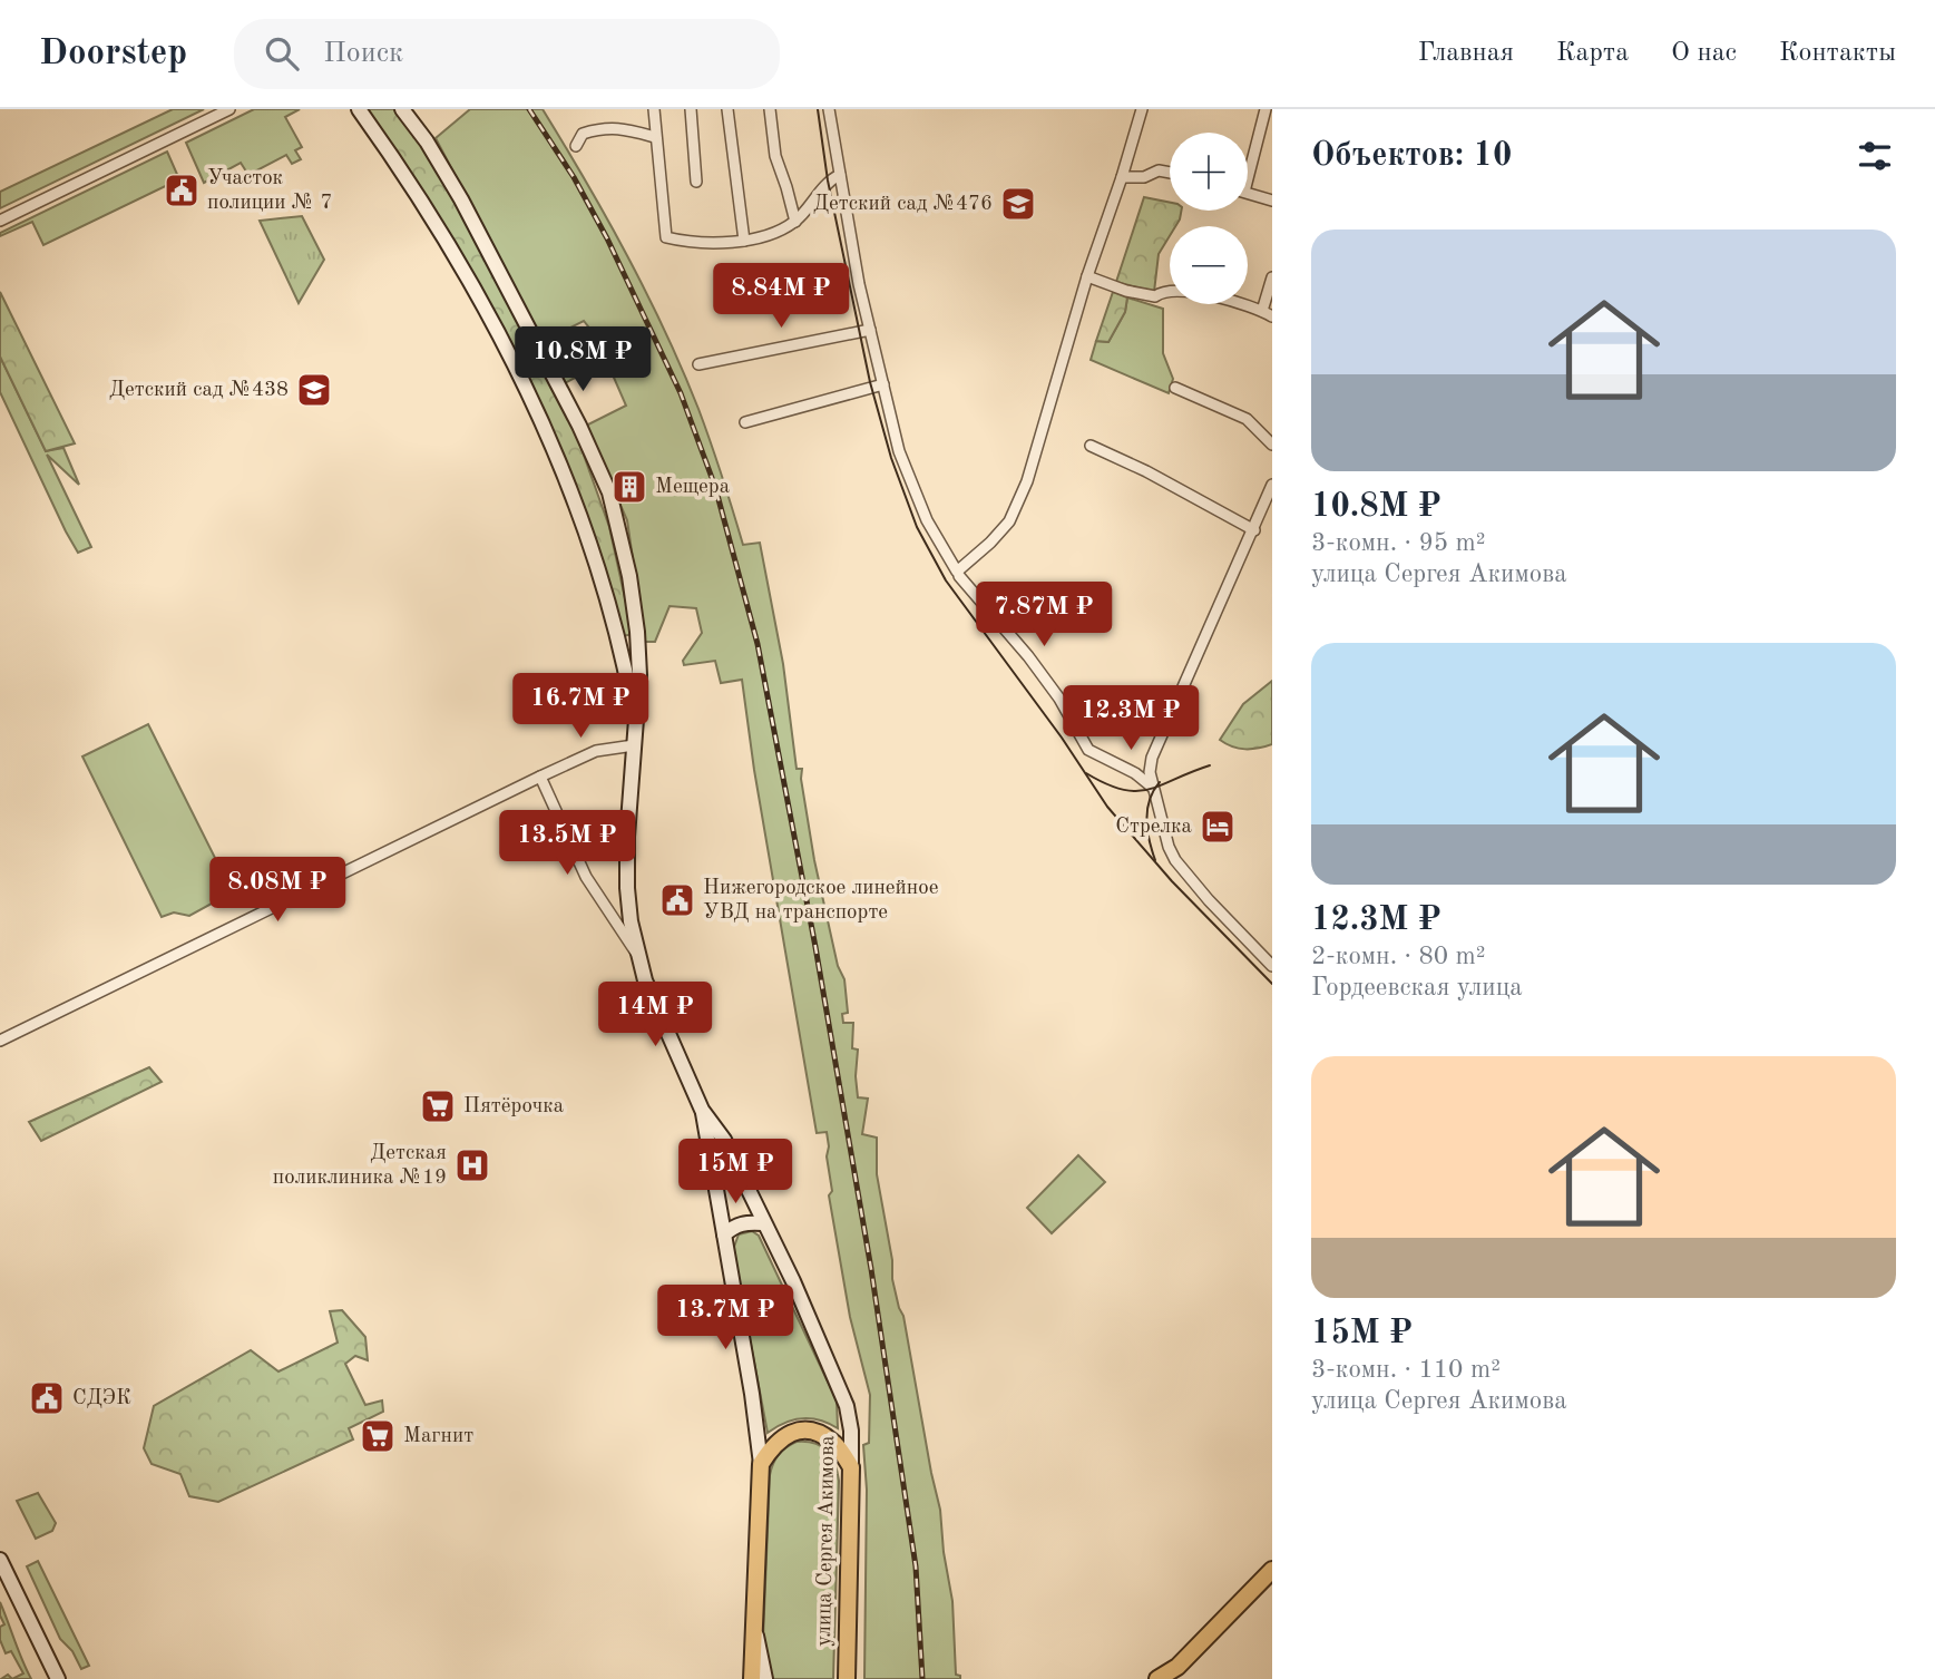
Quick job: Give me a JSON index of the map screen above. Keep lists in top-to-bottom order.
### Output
{
  "streets": {
    "main road": ["улица Сергея Акимова"]
  },
  "places": {
    "public building": ["Участок полиции № 7", "Нижегородское линейное УВД на транспорте", "СДЭК"],
    "school or university": ["Детский сад №476", "Детский сад №438"],
    "building": ["Мещера"],
    "hotel": ["Стрелка"],
    "supermarket": ["Пятёрочка", "Магнит"],
    "hospital": ["Детская поликлиника №19"]
  },
  "page": {
    "header": "Doorstep",
    "search": "Поиск",
    "nav": [
      "Главная",
      "Карта",
      "О нас",
      "Контакты"
    ],
    "heading": "Объектов: 10",
    "map_buttons": ["+", "−"],
    "list": [
      {
        "name": "10.8M ₽",
        "note": "3-комн. · 95 m² · улица Сергея Акимова"
      },
      {
        "name": "12.3M ₽",
        "note": "2-комн. · 80 m² · Гордеевская улица"
      },
      {
        "name": "15M ₽",
        "note": "3-комн. · 110 m² · улица Сергея Акимова"
      }
    ],
    "price": [
      "8.84M ₽",
      "10.8M ₽",
      "7.87M ₽",
      "16.7M ₽",
      "12.3M ₽",
      "13.5M ₽",
      "8.08M ₽",
      "14M ₽",
      "15M ₽",
      "13.7M ₽"
    ]
  }
}
